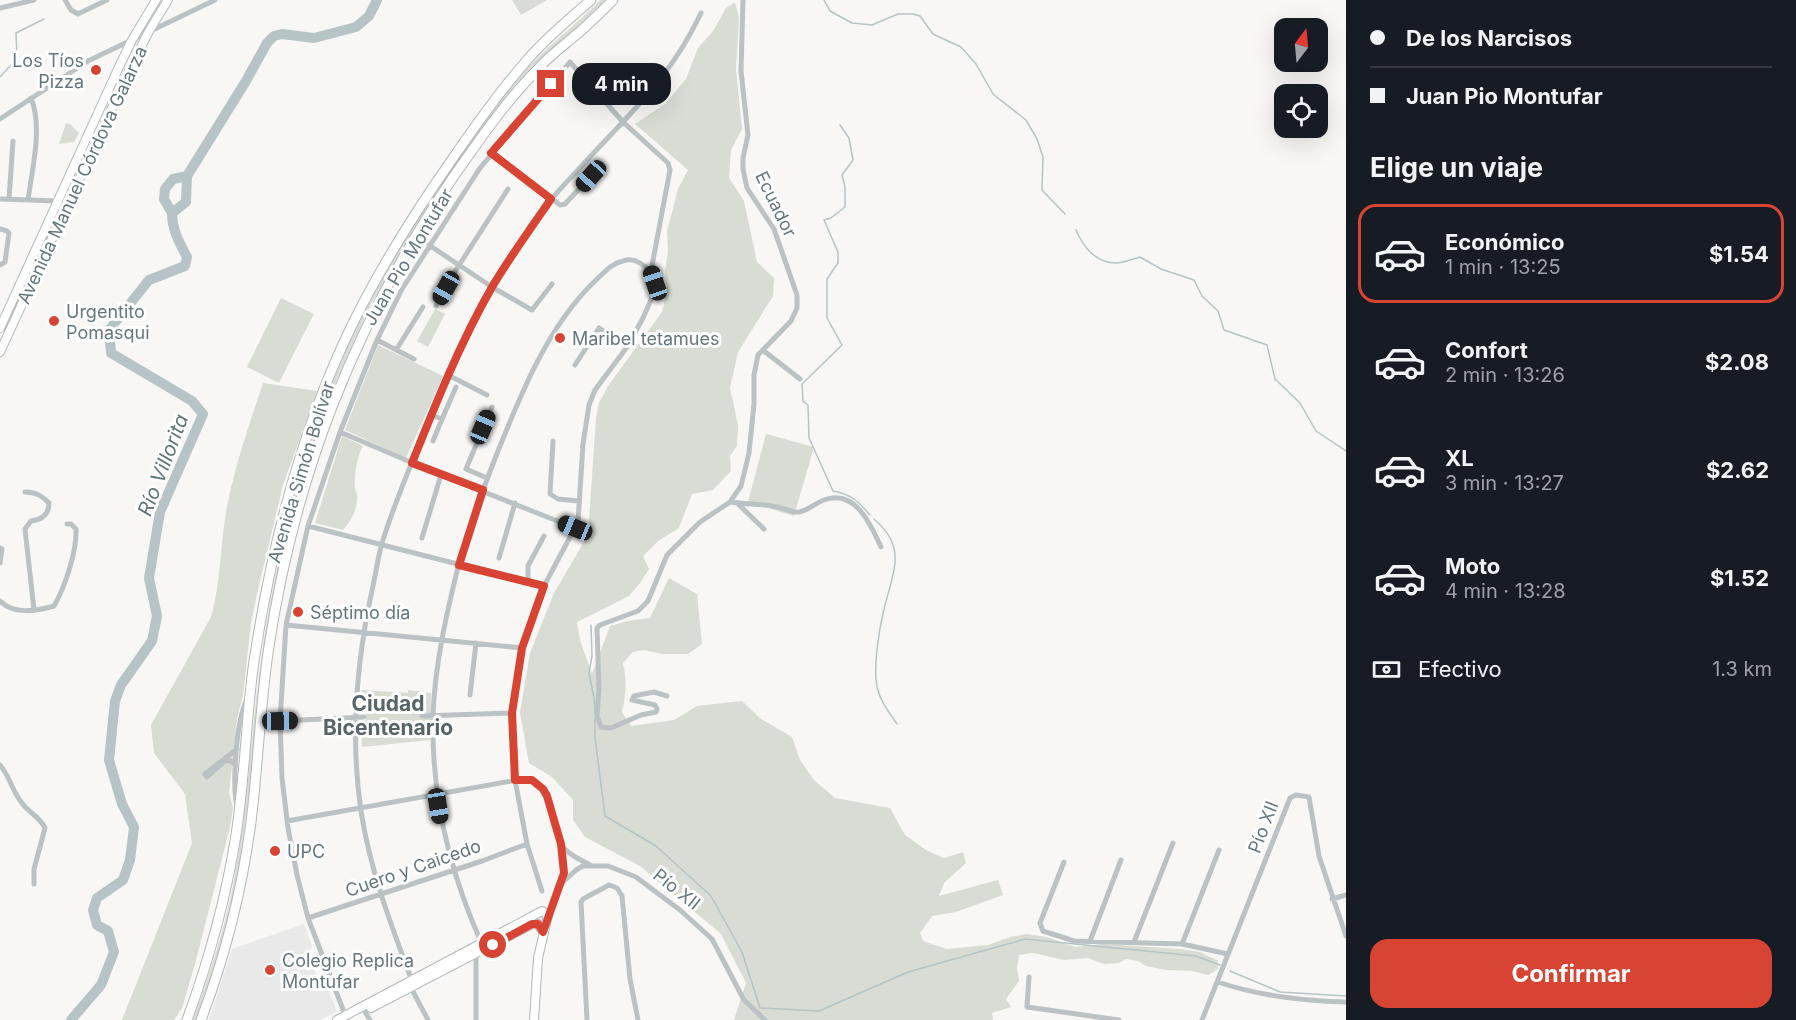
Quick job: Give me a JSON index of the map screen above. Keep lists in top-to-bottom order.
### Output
{
  "streets": {
    "highway": ["Avenida Simón Bolívar"],
    "main road": ["Avenida Manuel Córdova Galarza"],
    "street": [
      "Ecuador",
      "Juan Pio Montufar",
      "Pío XII",
      "Cuero y Caicedo"
    ]
  },
  "crossings": [
    ["Juan Pio Montufar", "Cuero y Caicedo"]
  ],
  "districts": ["Ciudad Bicentenario"],
  "water": ["Río Villorita"],
  "places": [
    "Los Tíos Pizza",
    "Urgentito Pomasqui",
    "Maribel tetamues",
    "Séptimo día",
    "UPC",
    "Colegio Replica Montufar"
  ],
  "north": "top",
  "page": {
    "banner": ["De los Narcisos", "Juan Pio Montufar"],
    "bubble": "4 min",
    "heading": "Elige un viaje",
    "list": [
      {
        "name": "Económico",
        "note": "1 min · 13:25",
        "value": "$1.54"
      },
      {
        "name": "Confort",
        "note": "2 min · 13:26",
        "value": "$2.08"
      },
      {
        "name": "XL",
        "note": "3 min · 13:27",
        "value": "$2.62"
      },
      {
        "name": "Moto",
        "note": "4 min · 13:28",
        "value": "$1.52"
      }
    ],
    "pay": ["Efectivo", "1.3 km"],
    "buttons": "Confirmar"
  }
}
